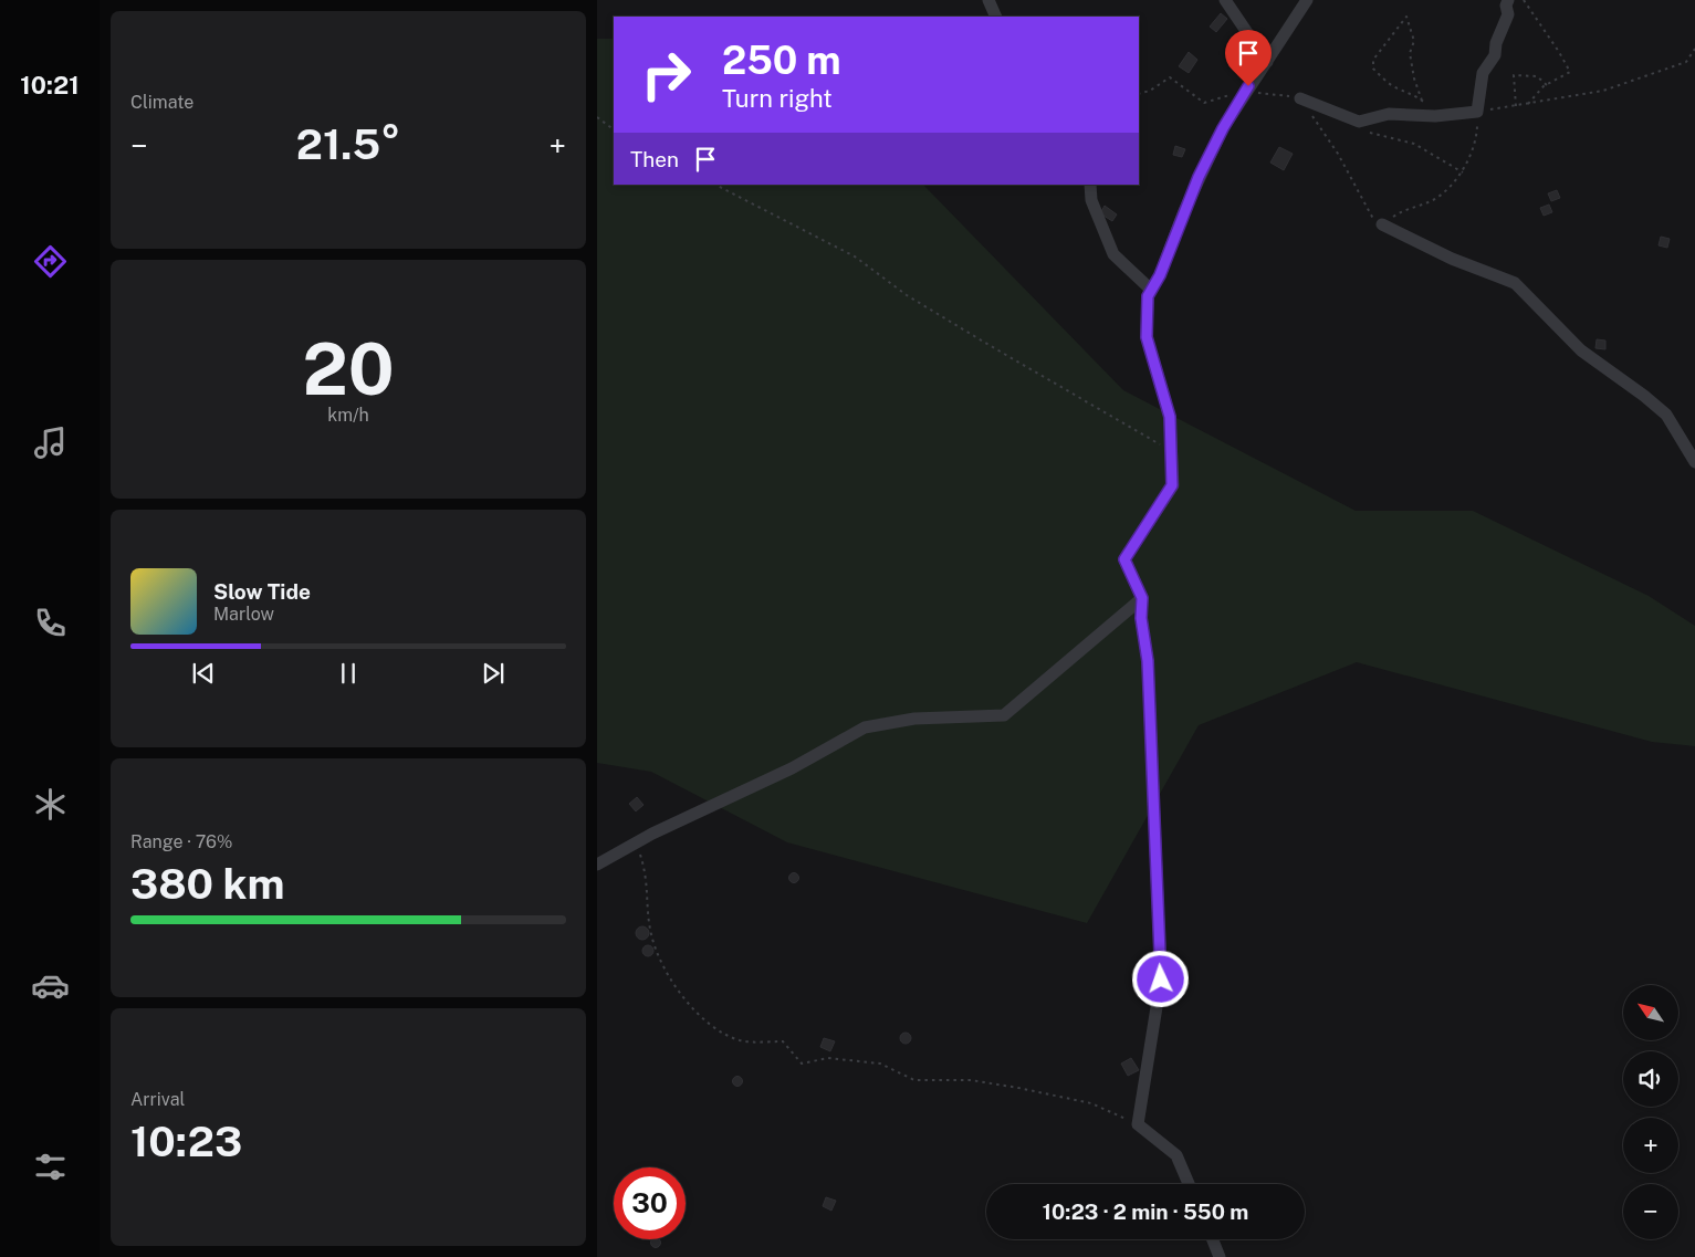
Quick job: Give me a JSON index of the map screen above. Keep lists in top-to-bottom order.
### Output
{
  "north": "top left",
  "page": {
    "tabs": "10:21",
    "tile": [
      "Climate",
      ["20", "km/h"],
      ["Range · 76%", "380 km"],
      ["Arrival", "10:23"]
    ],
    "turn": ["250 m", "Turn right"],
    "heat": ["−", "21.5°", "+"],
    "then": "Then",
    "song": ["Slow Tide", "Marlow"],
    "map_buttons": ["+", "−"],
    "limit": "30",
    "trip": "10:23 · 2 min · 550 m"
  }
}
